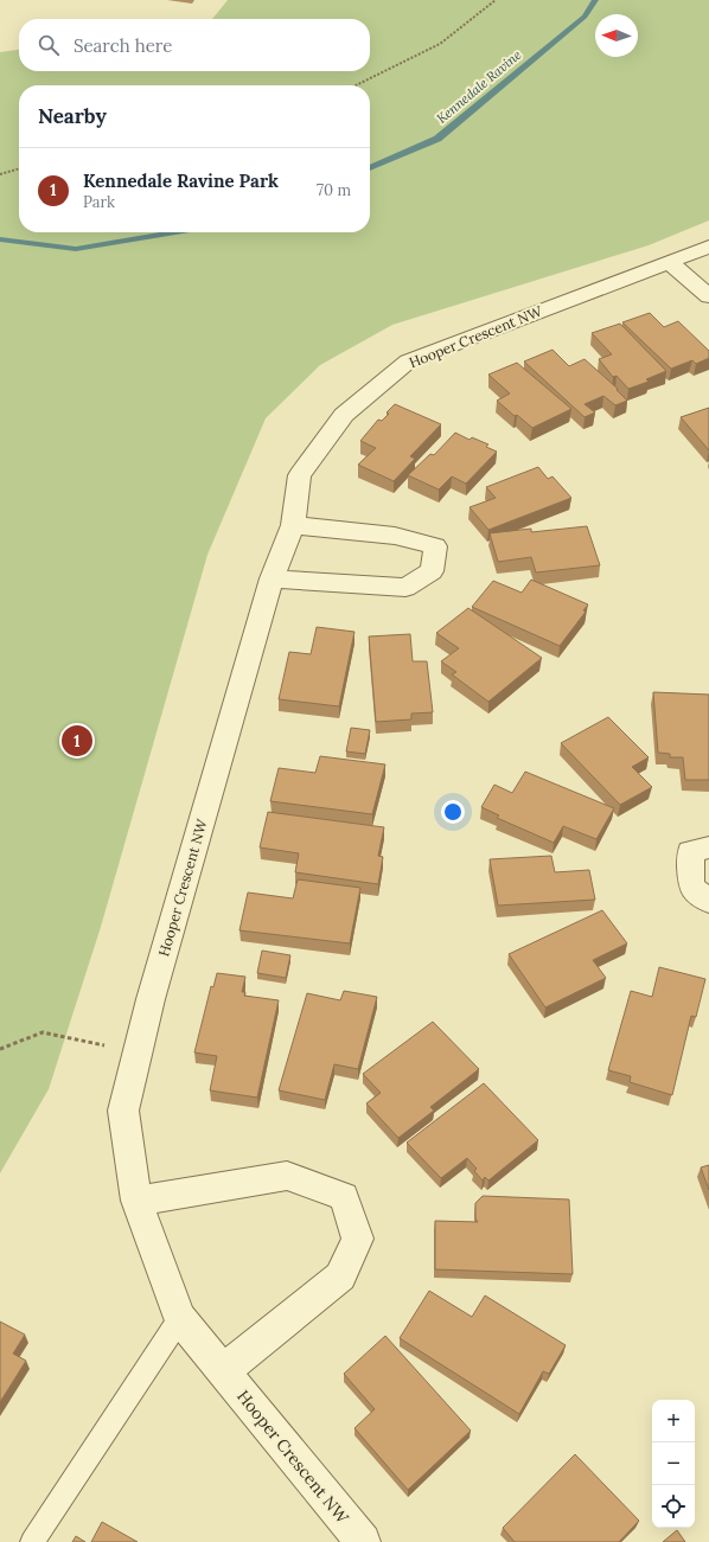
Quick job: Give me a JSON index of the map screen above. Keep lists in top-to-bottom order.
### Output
{
  "streets": {
    "street": ["Hooper Crescent NW"]
  },
  "water": ["Kennedale Ravine"],
  "north": "left",
  "page": {
    "search": "Search here",
    "heading": "Nearby",
    "list": [
      {
        "mark": "1",
        "name": "Kennedale Ravine Park",
        "note": "Park",
        "value": "70 m"
      }
    ],
    "pins": "1",
    "map_buttons": ["+", "−"]
  }
}
